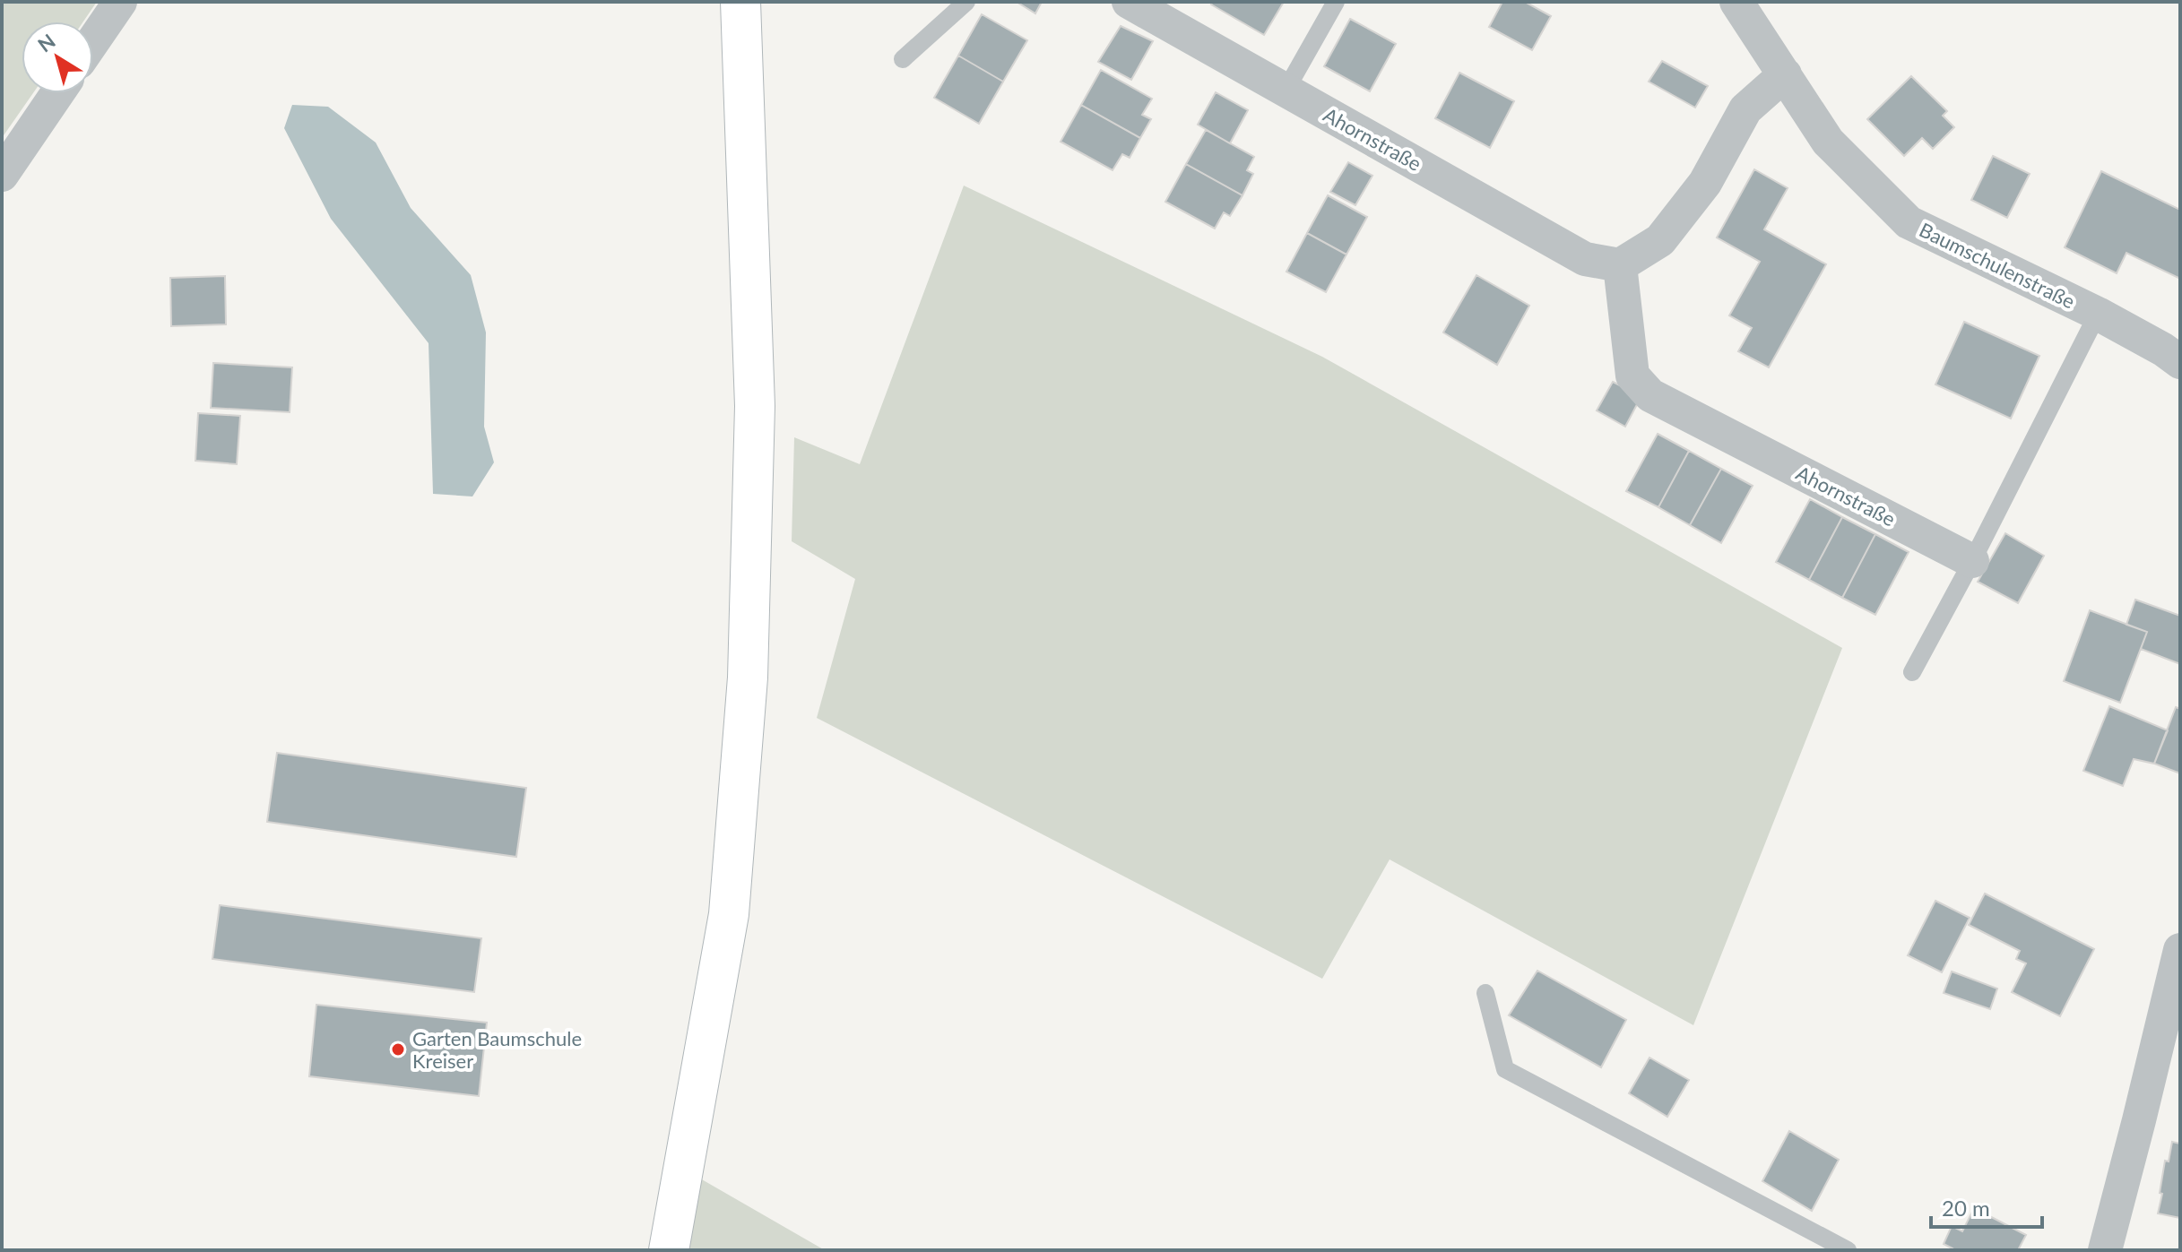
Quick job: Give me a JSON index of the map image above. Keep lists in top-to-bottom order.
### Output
{
  "streets": {
    "street": ["Ahornstraße", "Baumschulenstraße"]
  },
  "places": ["Garten Baumschule Kreiser"],
  "scale_bar": "20 m",
  "north": "top left"
}
